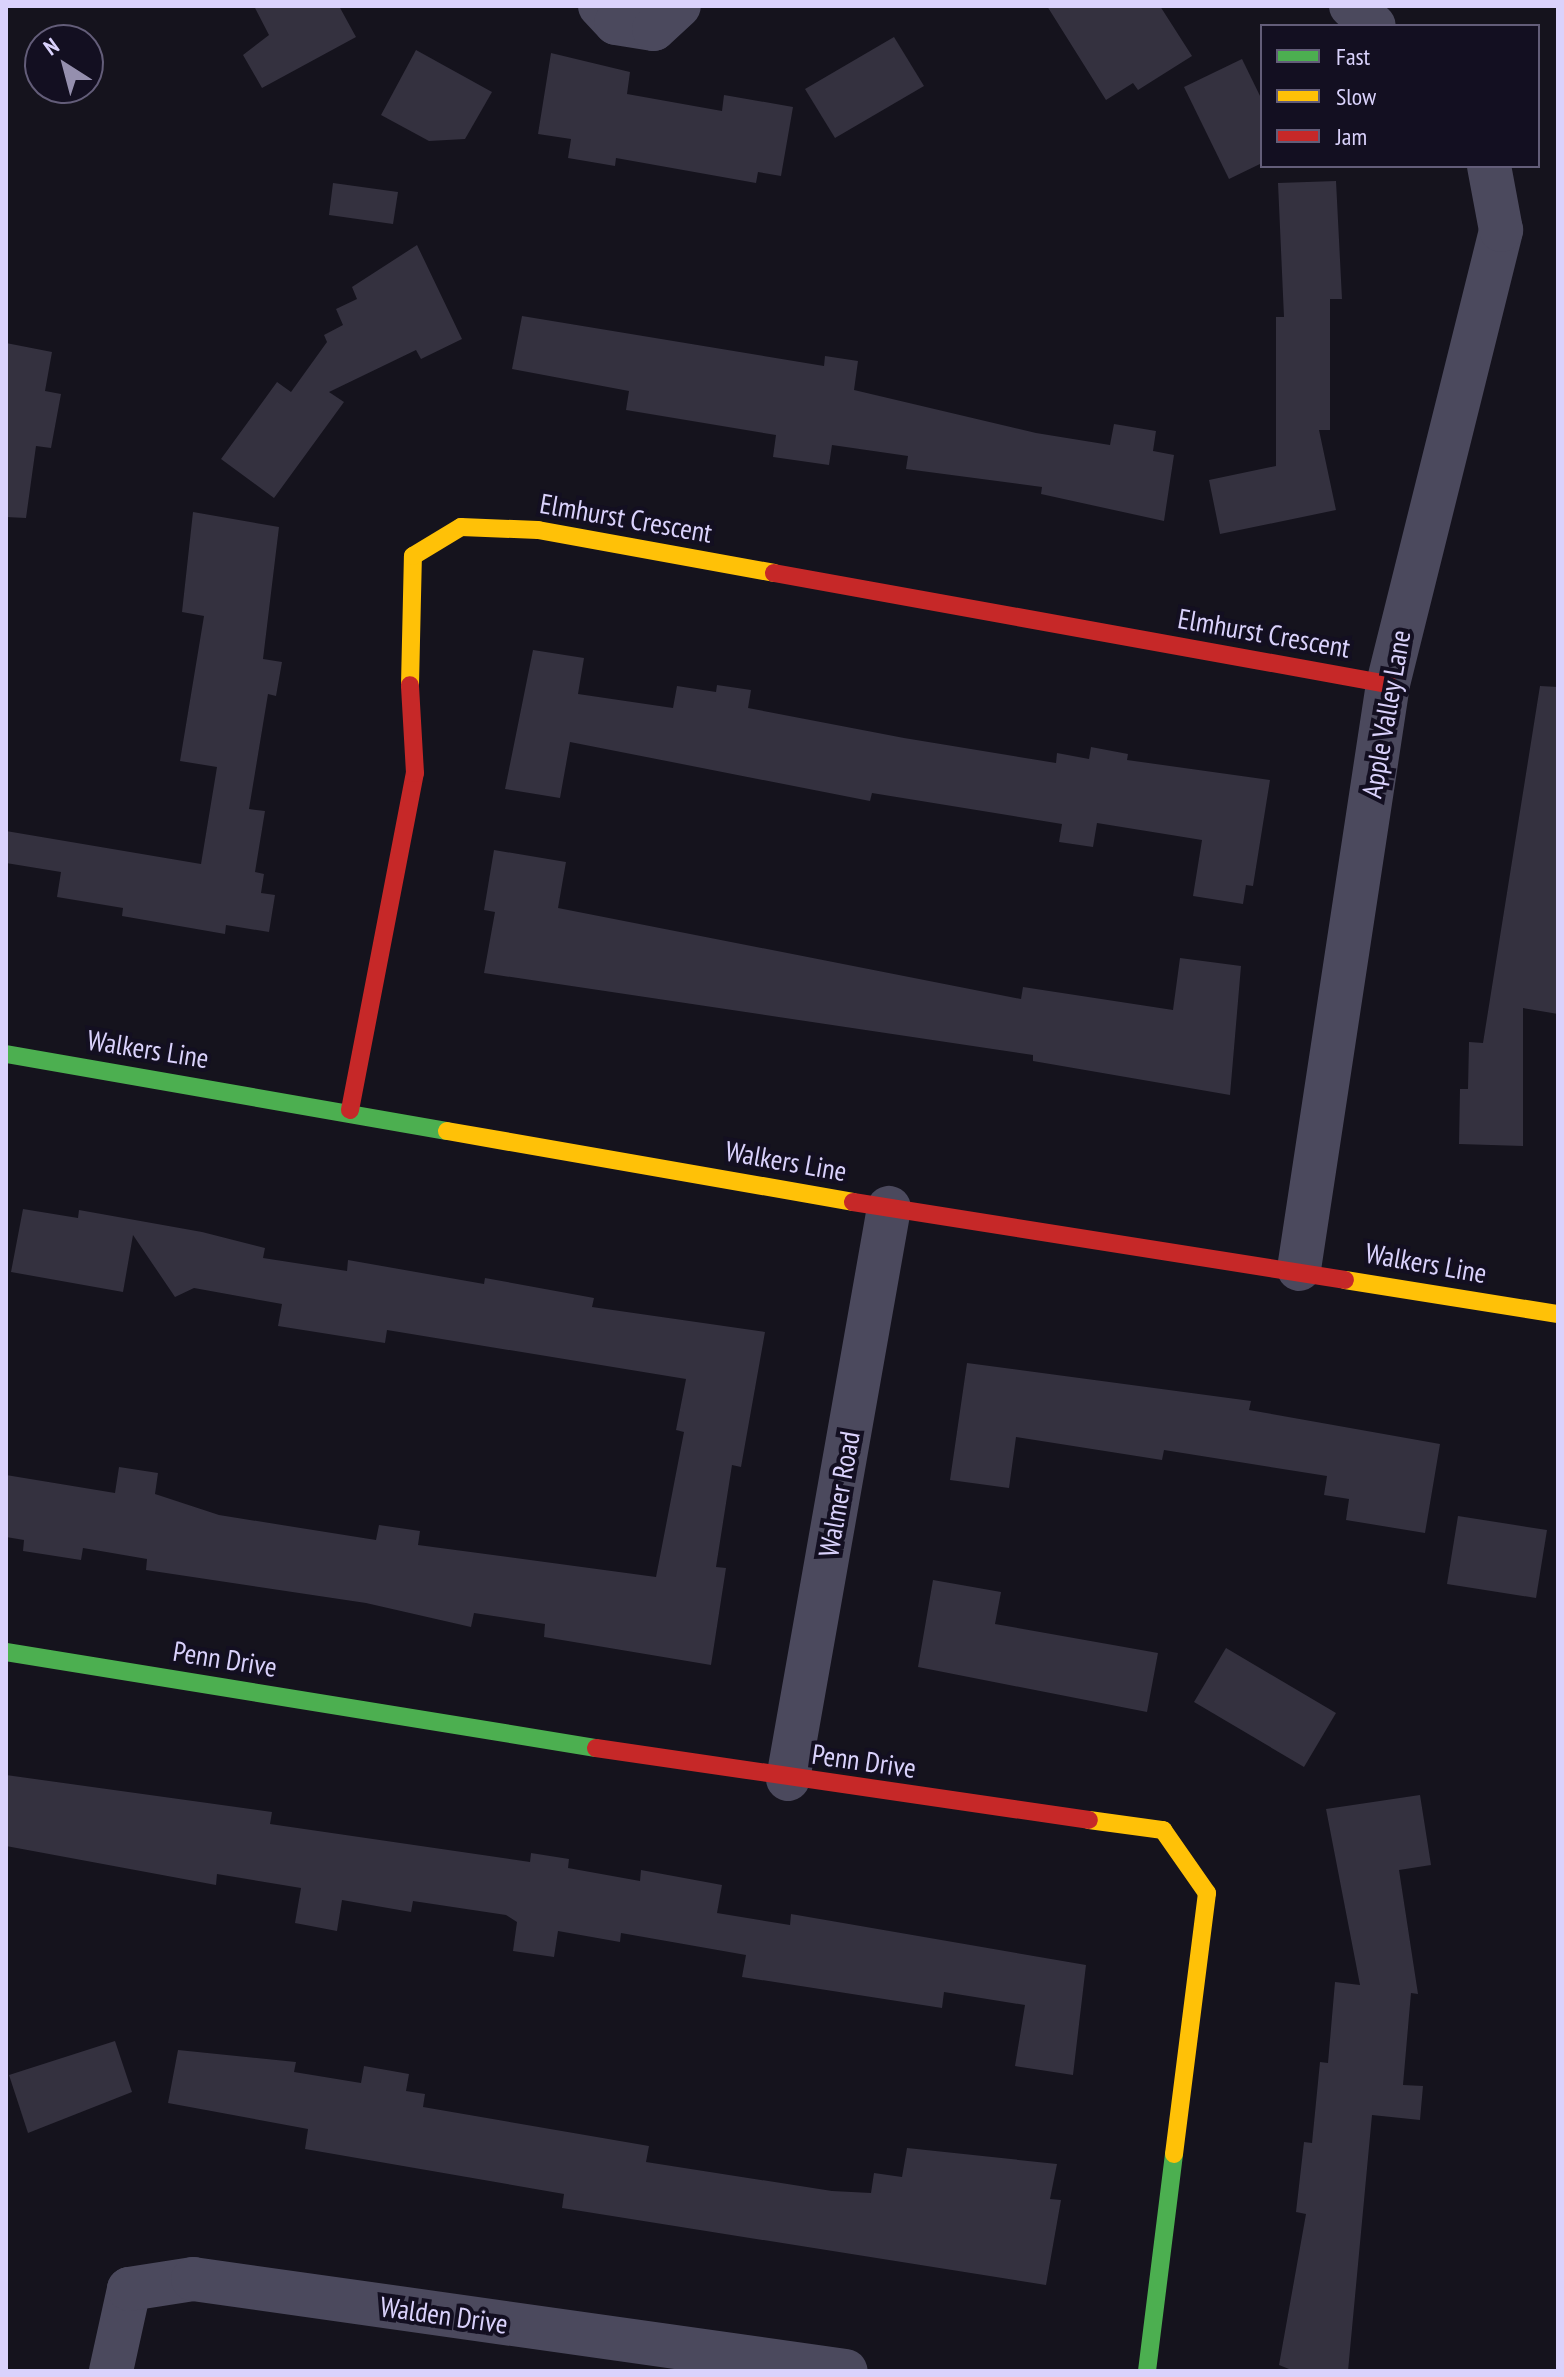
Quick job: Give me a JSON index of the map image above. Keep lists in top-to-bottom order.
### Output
{
  "streets": {
    "street": [
      "Elmhurst Crescent",
      "Apple Valley Lane",
      "Walkers Line",
      "Walmer Road",
      "Penn Drive",
      "Walden Drive"
    ]
  },
  "crossings": [
    ["Elmhurst Crescent", "Apple Valley Lane"],
    ["Elmhurst Crescent", "Walkers Line"],
    ["Apple Valley Lane", "Walkers Line"],
    ["Walkers Line", "Walmer Road"],
    ["Walmer Road", "Penn Drive"]
  ],
  "legend": ["Fast", "Slow", "Jam"],
  "north": "top left"
}
